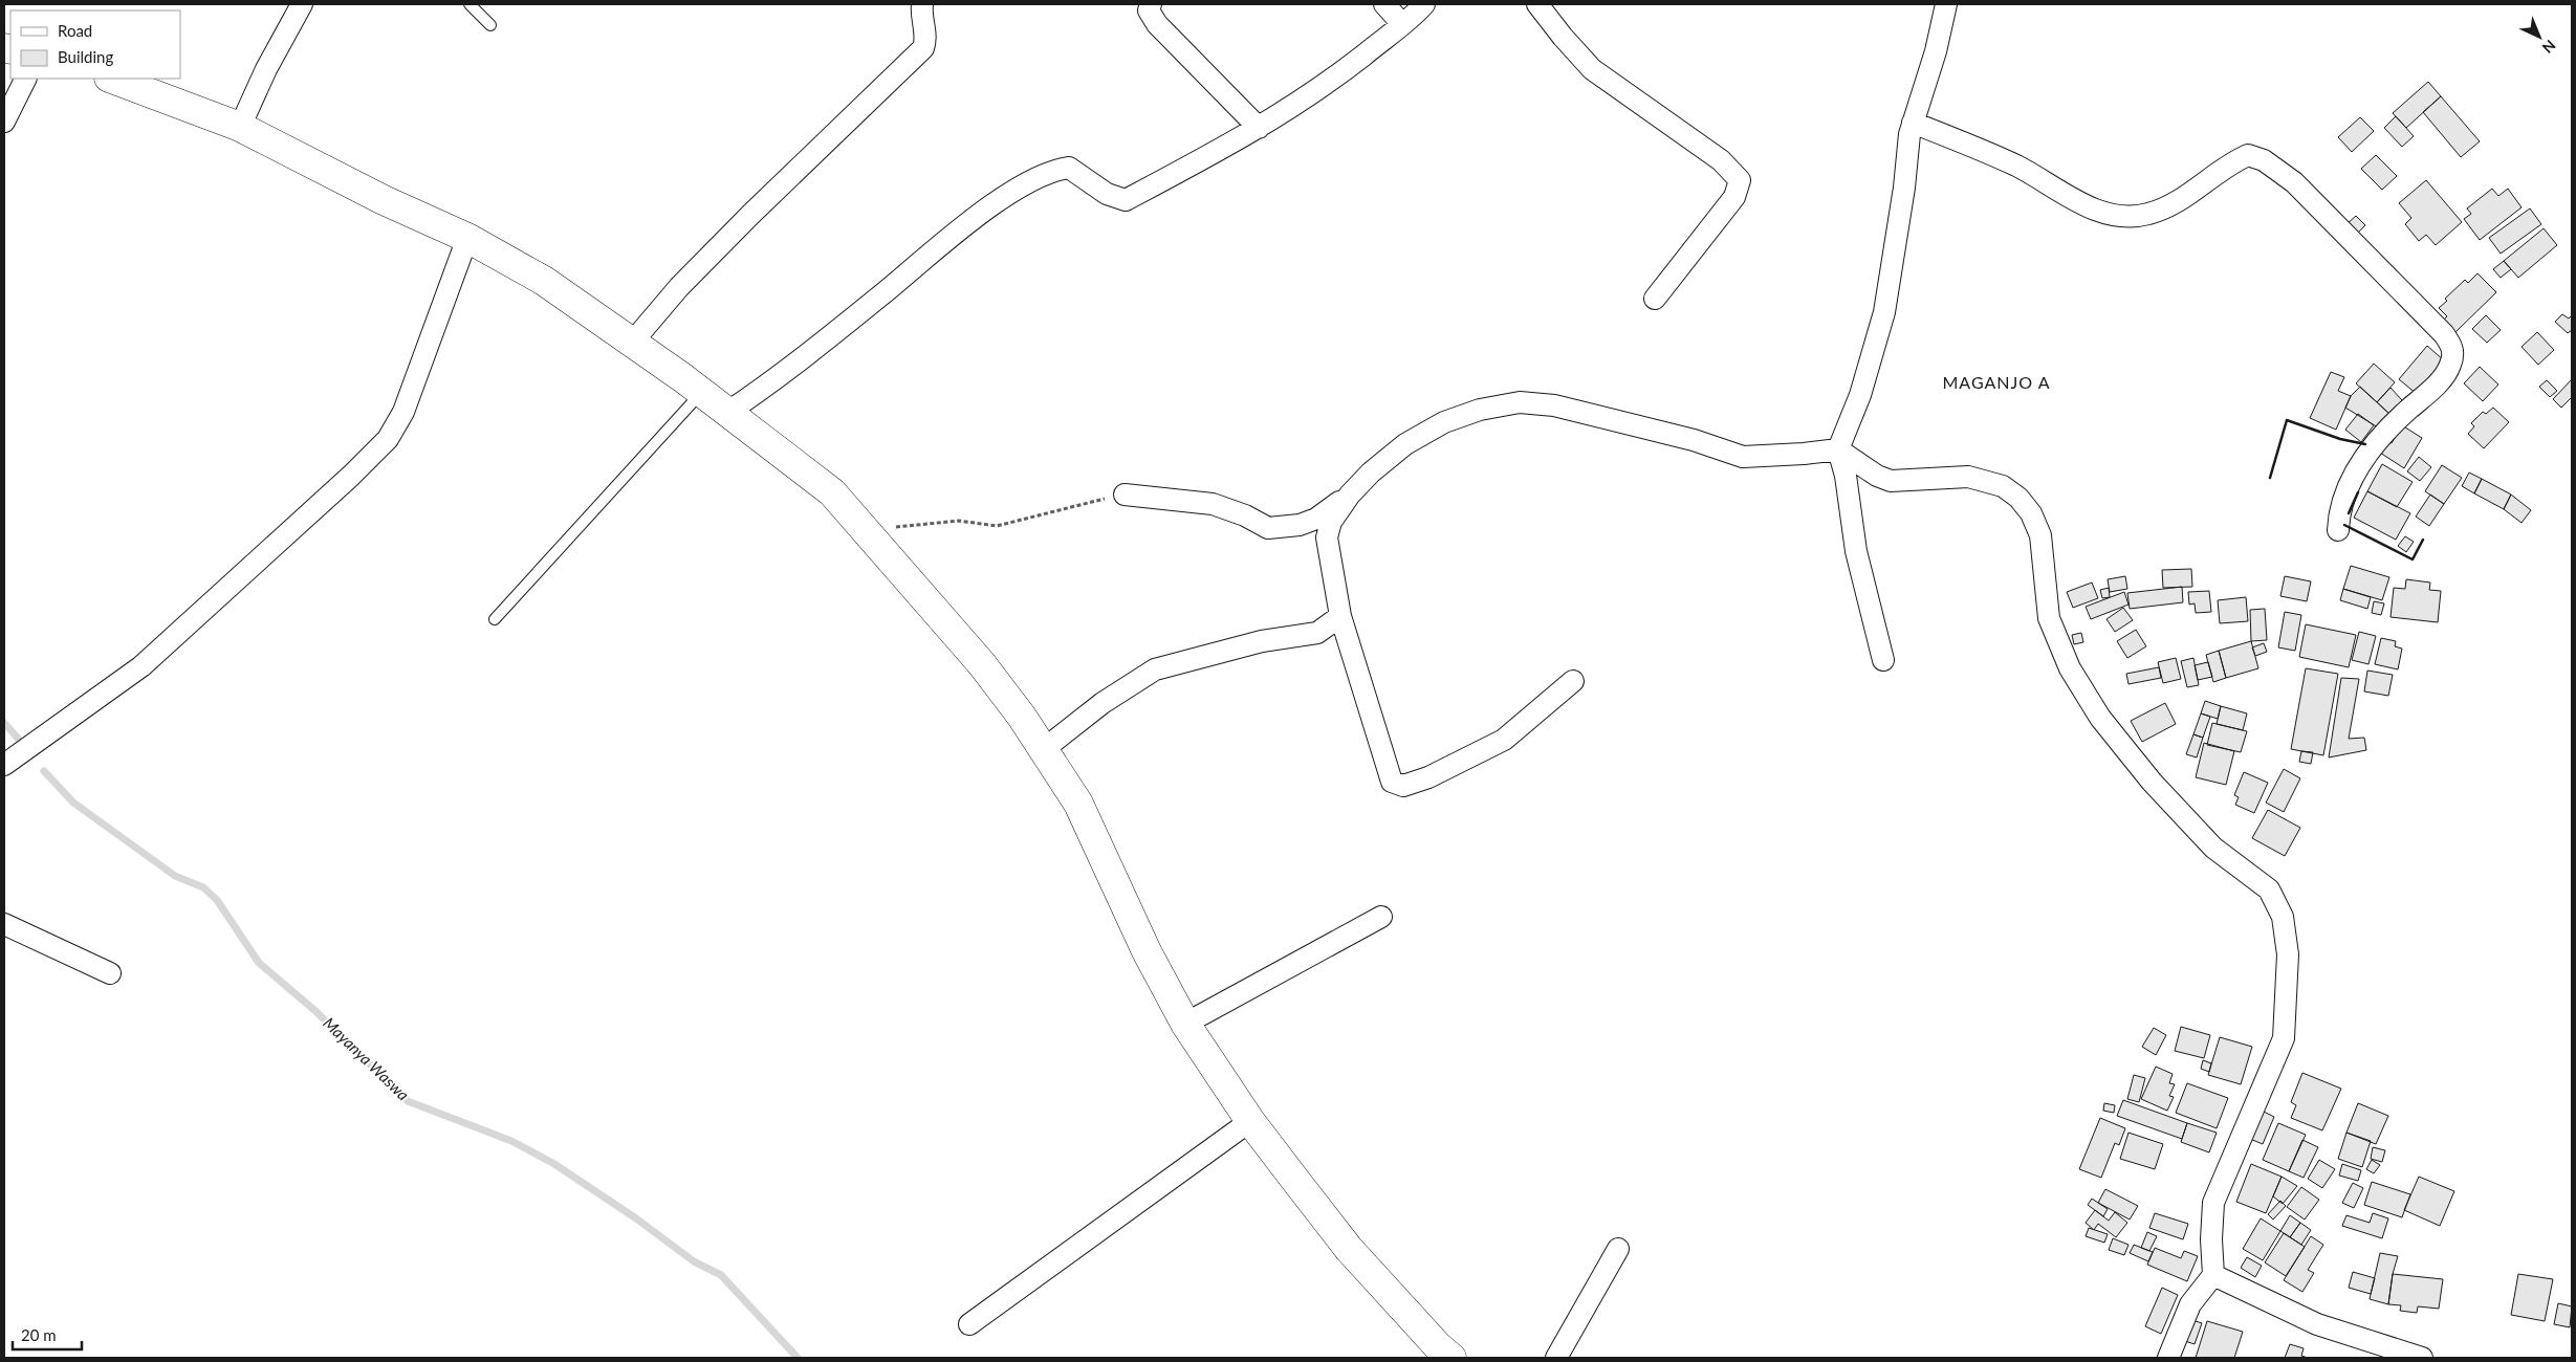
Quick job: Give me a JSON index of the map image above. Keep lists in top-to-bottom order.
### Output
{
  "districts": ["MAGANJO A"],
  "water": ["Mayanya Waswa"],
  "legend": ["Road", "Building"],
  "scale_bar": "20 m",
  "north": "bottom right"
}
